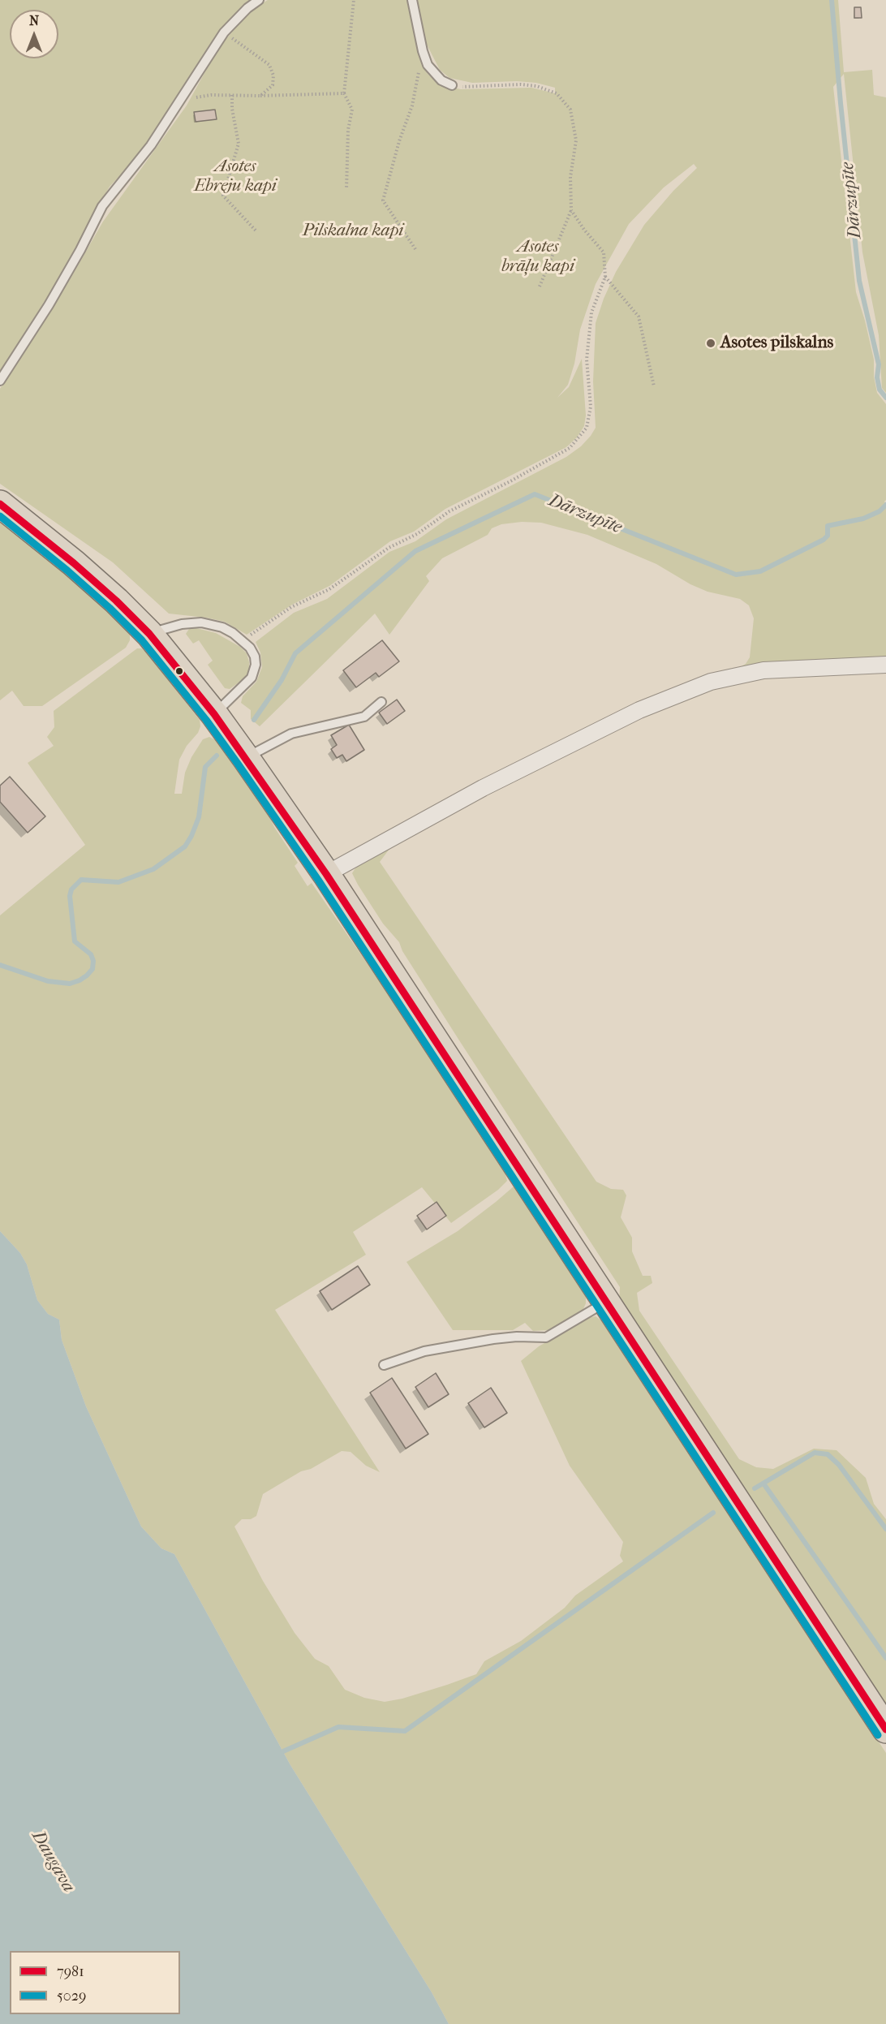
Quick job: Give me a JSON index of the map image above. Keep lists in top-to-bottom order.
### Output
{
  "water": ["Dārzupīte", "Daugava"],
  "parks": ["Asotes Ebreju kapi", "Pilskalna kapi", "Asotes brāļu kapi"],
  "places": ["Asotes pilskalns"],
  "lines": ["transit line 7981", "transit line 5029"],
  "legend": ["7981", "5029"],
  "north": "top"
}
